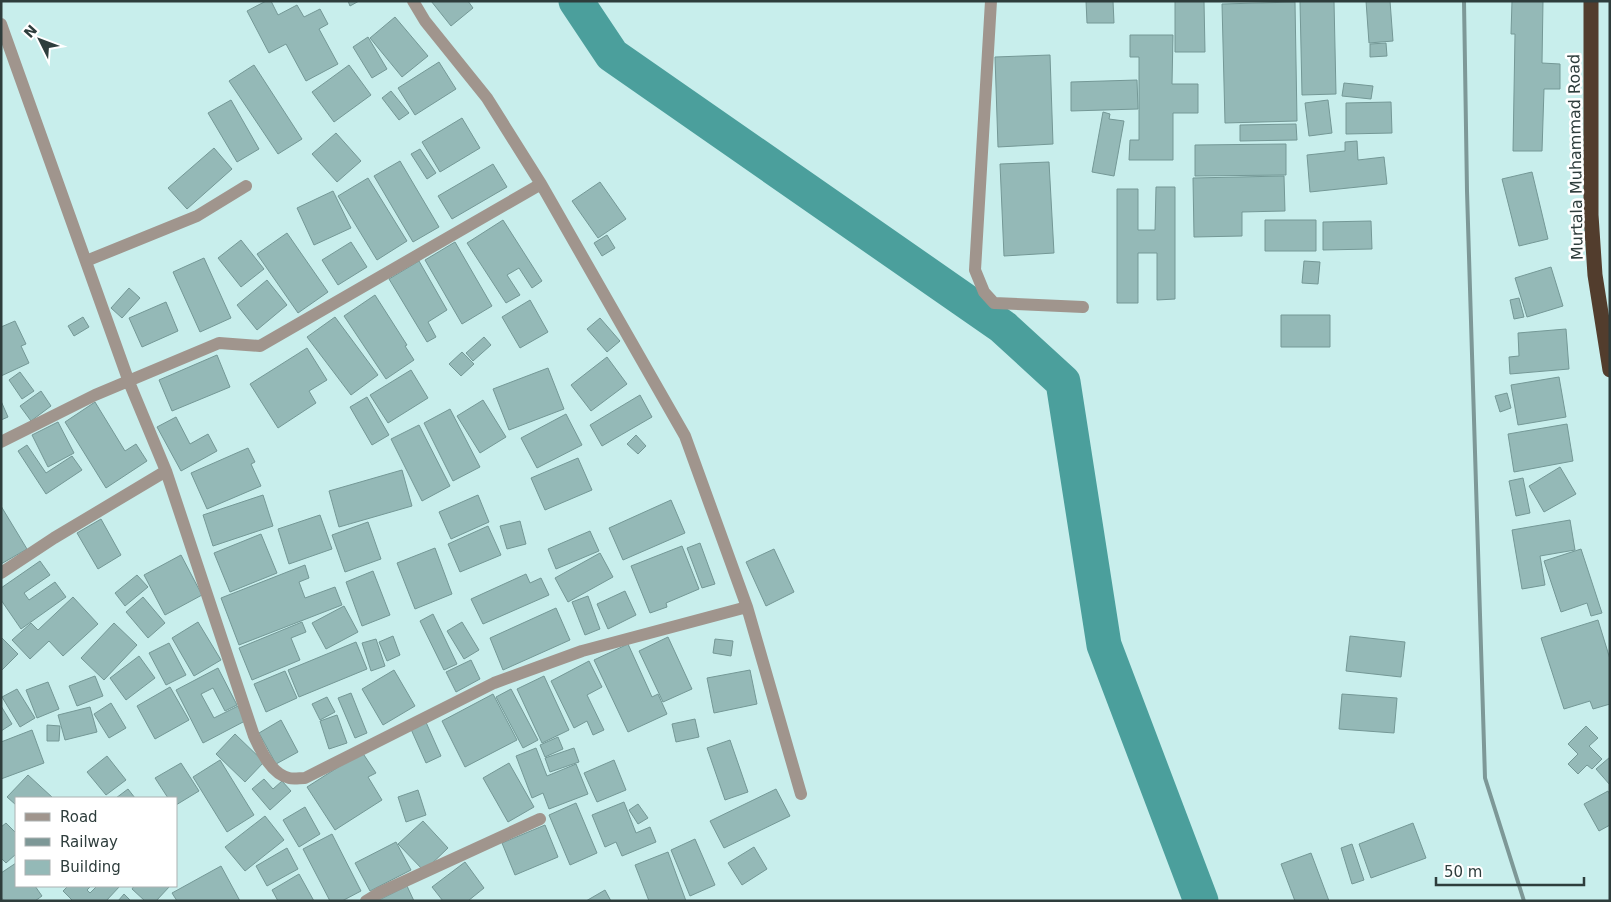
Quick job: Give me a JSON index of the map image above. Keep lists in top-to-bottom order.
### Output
{
  "streets": {
    "highway": ["Murtala Muhammad Road"]
  },
  "legend": ["Road", "Railway", "Building"],
  "scale_bar": "50 m",
  "north": "top left"
}
